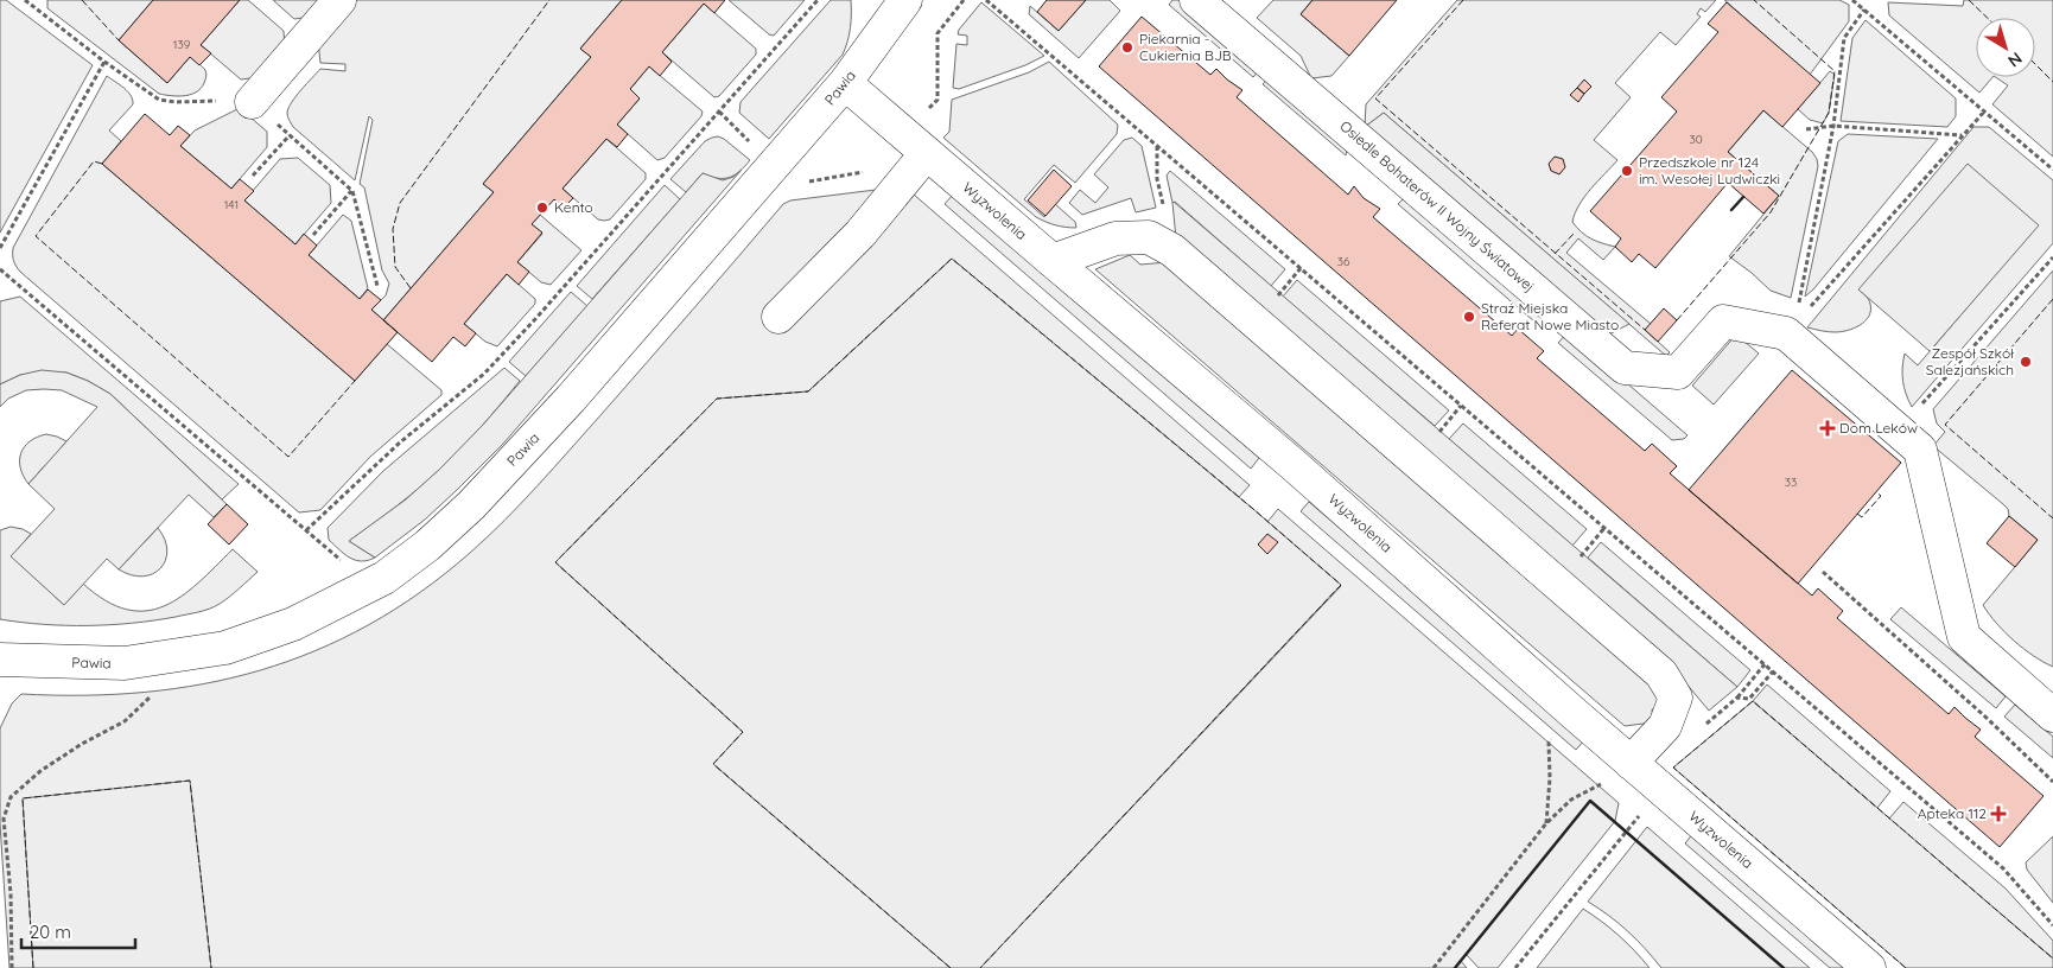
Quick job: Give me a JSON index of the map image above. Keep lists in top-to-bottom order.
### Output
{
  "streets": {
    "street": ["Pawia", "Osiedle Bohaterów II Wojny Światowej", "Wyzwolenia"]
  },
  "crossings": [
    ["Pawia", "Wyzwolenia"]
  ],
  "places": {
    "other": [
      "Piekarnia - Cukiernia BJB",
      "Przedszkole nr 124 im. Wesołej Ludwiczki",
      "Kento",
      "Straż Miejska Referat Nowe Miasto",
      "Zespół Szkół Salezjańskich"
    ],
    "health": ["Dom Leków", "Apteka 112"]
  },
  "house_numbers": [
    "139",
    "30",
    "141",
    "36",
    "33"
  ],
  "scale_bar": "20 m",
  "north": "bottom right"
}
